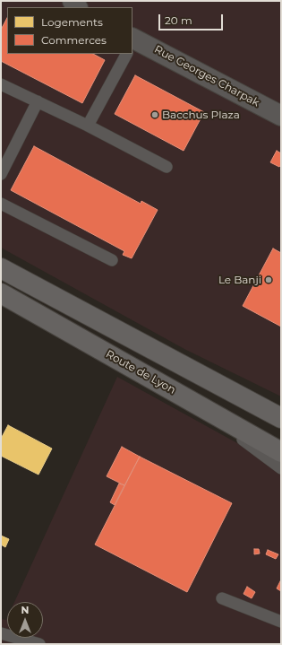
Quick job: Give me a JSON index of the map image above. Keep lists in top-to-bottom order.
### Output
{
  "streets": {
    "main road": ["Route de Lyon"],
    "street": ["Rue Georges Charpak"]
  },
  "places": ["Bacchus Plaza", "Le Banji"],
  "legend": ["Logements", "Commerces"],
  "scale_bar": "20 m",
  "north": "top"
}
